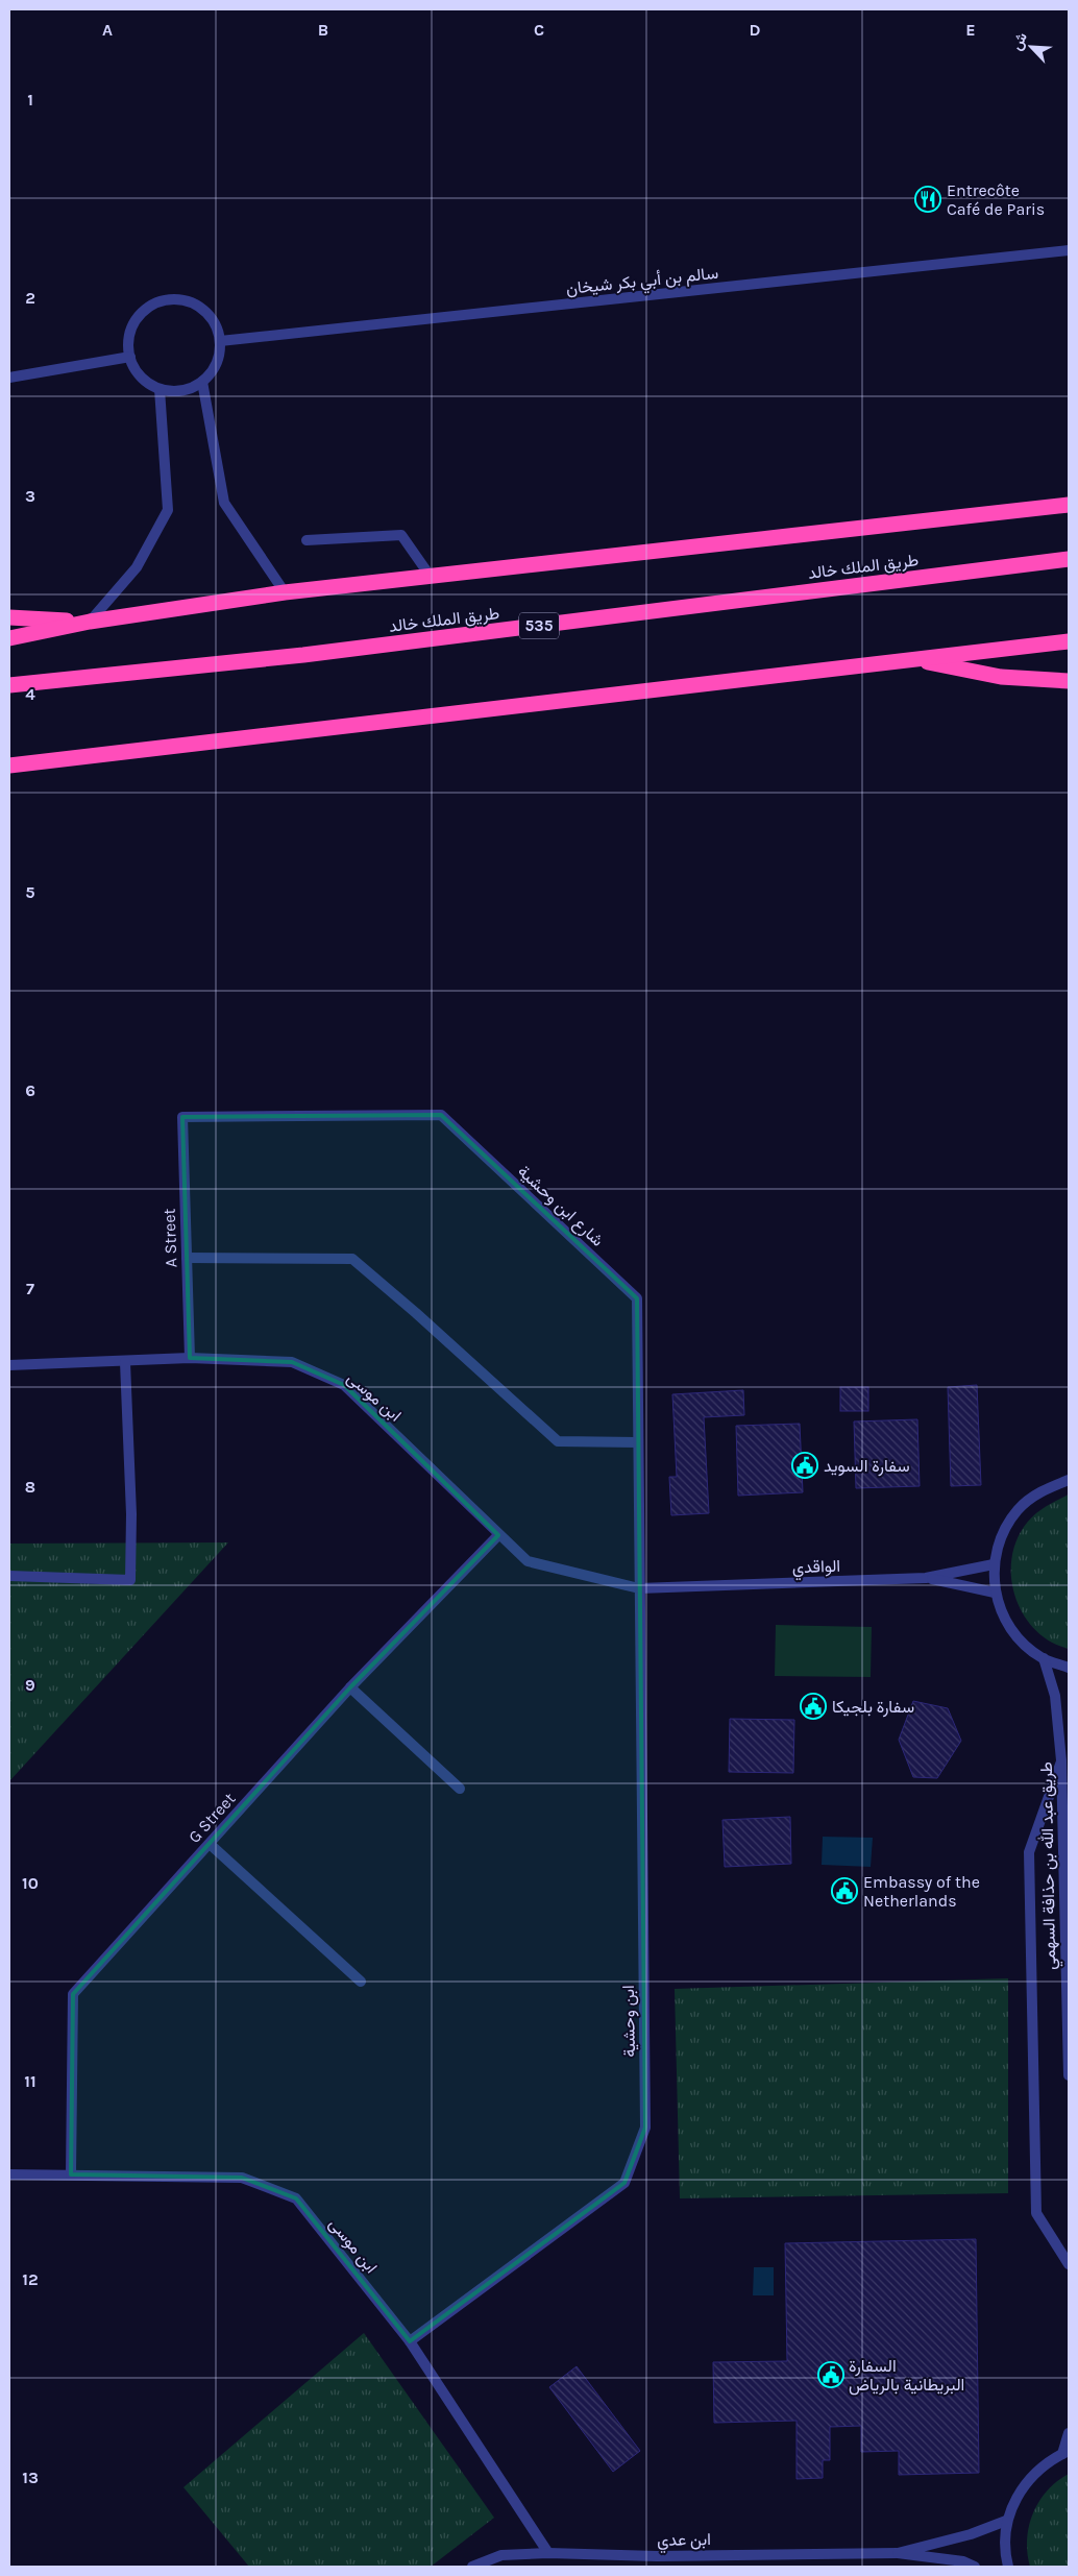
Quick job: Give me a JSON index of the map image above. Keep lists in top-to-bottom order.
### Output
{
  "streets": {
    "highway": ["طريق الملك خالد", "535"],
    "street": [
      "سالم بن أبي بكر شيخان",
      "شارع ابن وحشية",
      "A Street",
      "ابن موسى",
      "الواقدي",
      "G Street",
      "طريق عبد الله بن حذافة السهمي",
      "ابن وحشية",
      "ابن عدي"
    ]
  },
  "crossings": [
    ["شارع ابن وحشية", "A Street"],
    ["شارع ابن وحشية", "ابن موسى"],
    ["شارع ابن وحشية", "الواقدي"],
    ["شارع ابن وحشية", "ابن وحشية"],
    ["A Street", "ابن موسى"],
    ["ابن موسى", "الواقدي"],
    ["ابن موسى", "G Street"],
    ["ابن موسى", "ابن وحشية"],
    ["ابن موسى", "ابن عدي"],
    ["الواقدي", "ابن وحشية"]
  ],
  "places": {
    "restaurant": ["Entrecôte Café de Paris"],
    "public building": [
      "سفارة السويد",
      "سفارة بلجيكا",
      "Embassy of the Netherlands",
      "السفارة البريطانية بالرياض"
    ]
  },
  "north": "top left",
  "grid": {
    "columns": [
      "A",
      "B",
      "C",
      "D",
      "E"
    ],
    "rows": [
      "1",
      "2",
      "3",
      "4",
      "5",
      "6",
      "7",
      "8",
      "9",
      "10",
      "11",
      "12",
      "13"
    ]
  }
}
